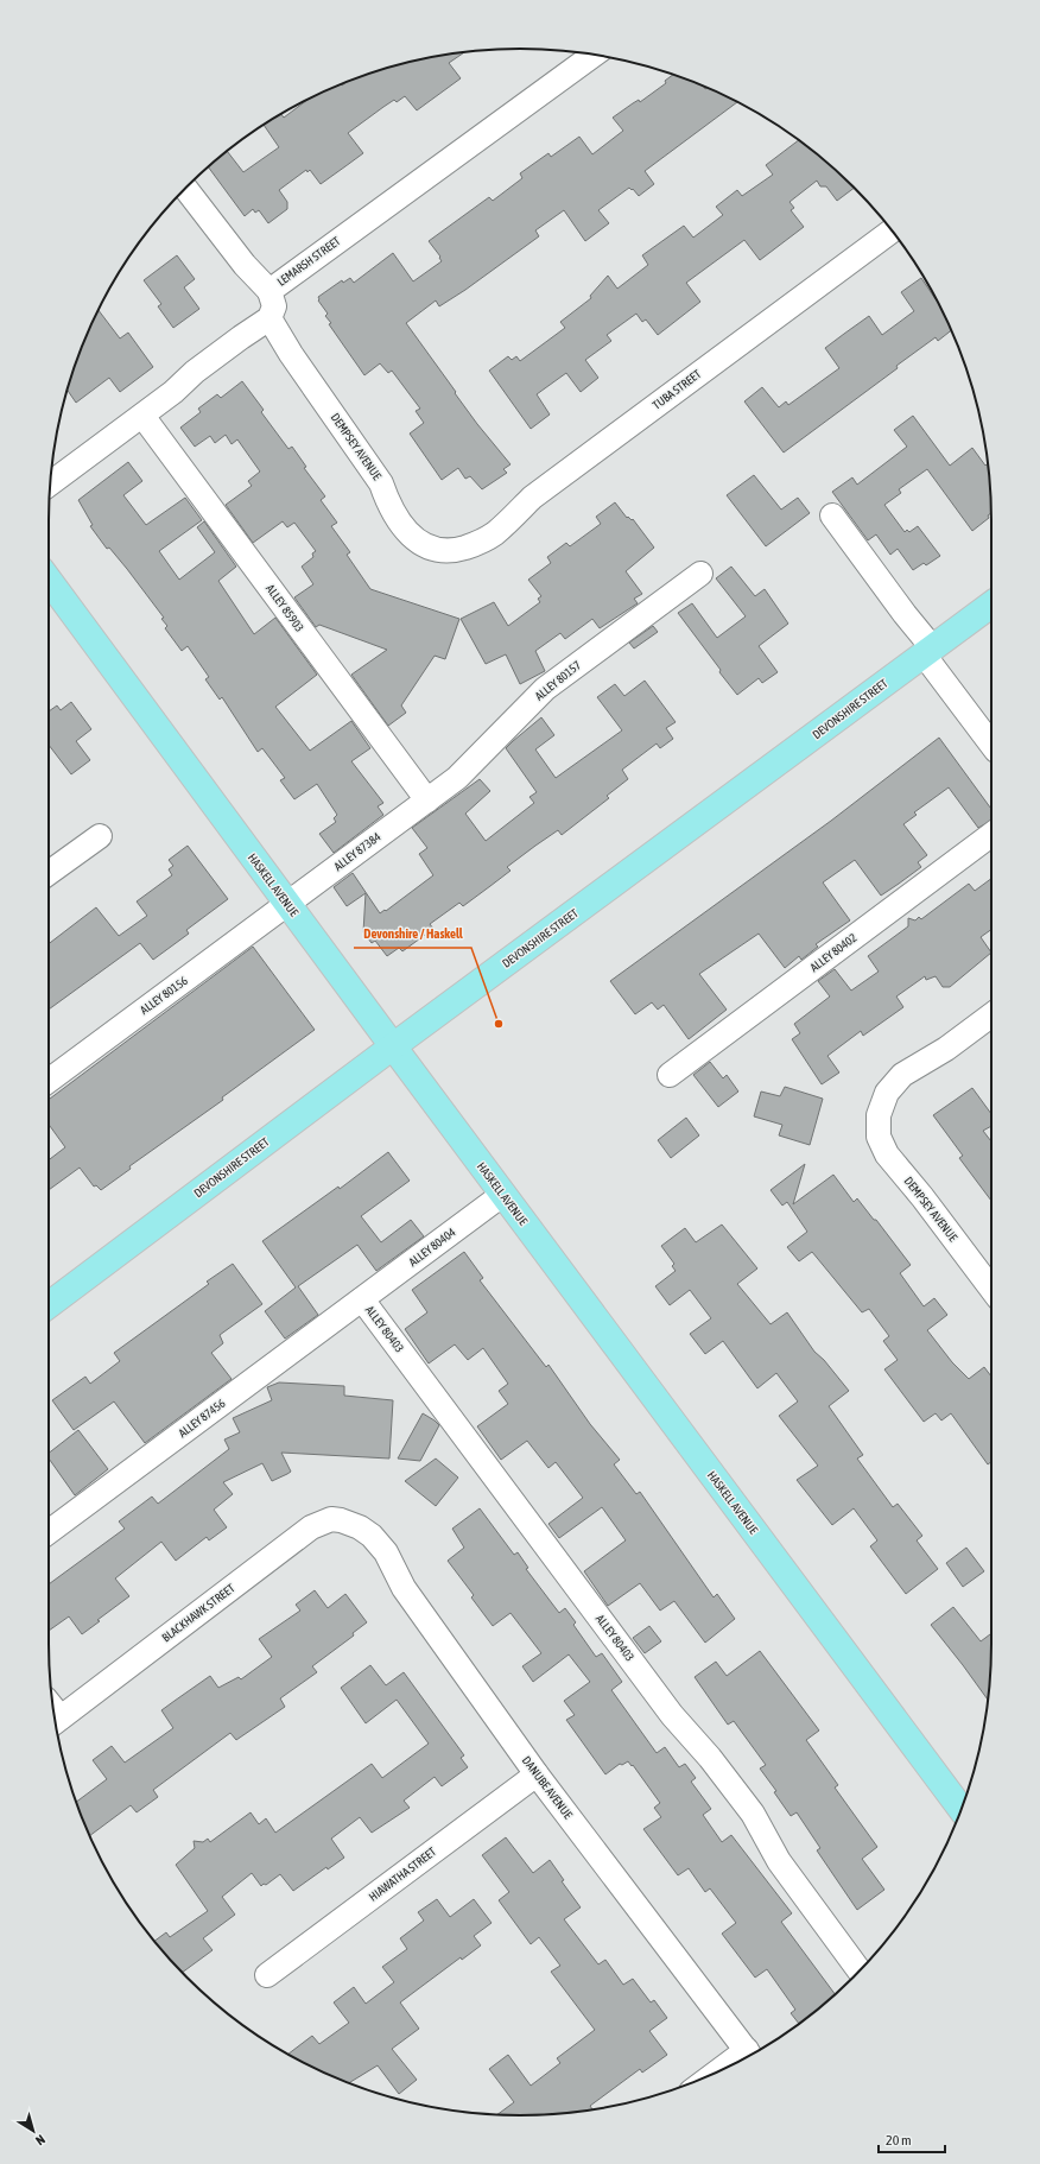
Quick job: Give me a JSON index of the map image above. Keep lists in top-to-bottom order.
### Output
{
  "streets": {
    "main road": ["DEVONSHIRE STREET", "HASKELL AVENUE"],
    "street": [
      "LEMARSH STREET",
      "TUBA STREET",
      "DEMPSEY AVENUE",
      "ALLEY 85903",
      "ALLEY 80157",
      "ALLEY 87384",
      "ALLEY 80402",
      "ALLEY 80156",
      "ALLEY 80404",
      "ALLEY 80403",
      "ALLEY 87456",
      "BLACKHAWK STREET",
      "DANUBE AVENUE",
      "HIAWATHA STREET"
    ]
  },
  "crossings": [
    ["LEMARSH STREET", "DEMPSEY AVENUE"],
    ["TUBA STREET", "DEMPSEY AVENUE"],
    ["ALLEY 85903", "ALLEY 80157"],
    ["ALLEY 85903", "ALLEY 87384"],
    ["ALLEY 80157", "ALLEY 87384"],
    ["DEVONSHIRE STREET", "HASKELL AVENUE"],
    ["ALLEY 87384", "HASKELL AVENUE"],
    ["ALLEY 87384", "ALLEY 80156"],
    ["HASKELL AVENUE", "ALLEY 80156"],
    ["HASKELL AVENUE", "ALLEY 80404"],
    ["ALLEY 80404", "ALLEY 80403"],
    ["ALLEY 80404", "ALLEY 87456"],
    ["ALLEY 80403", "ALLEY 87456"],
    ["BLACKHAWK STREET", "DANUBE AVENUE"],
    ["DANUBE AVENUE", "HIAWATHA STREET"]
  ],
  "places": ["Devonshire / Haskell"],
  "scale_bar": "20 m",
  "north": "bottom right"
}
